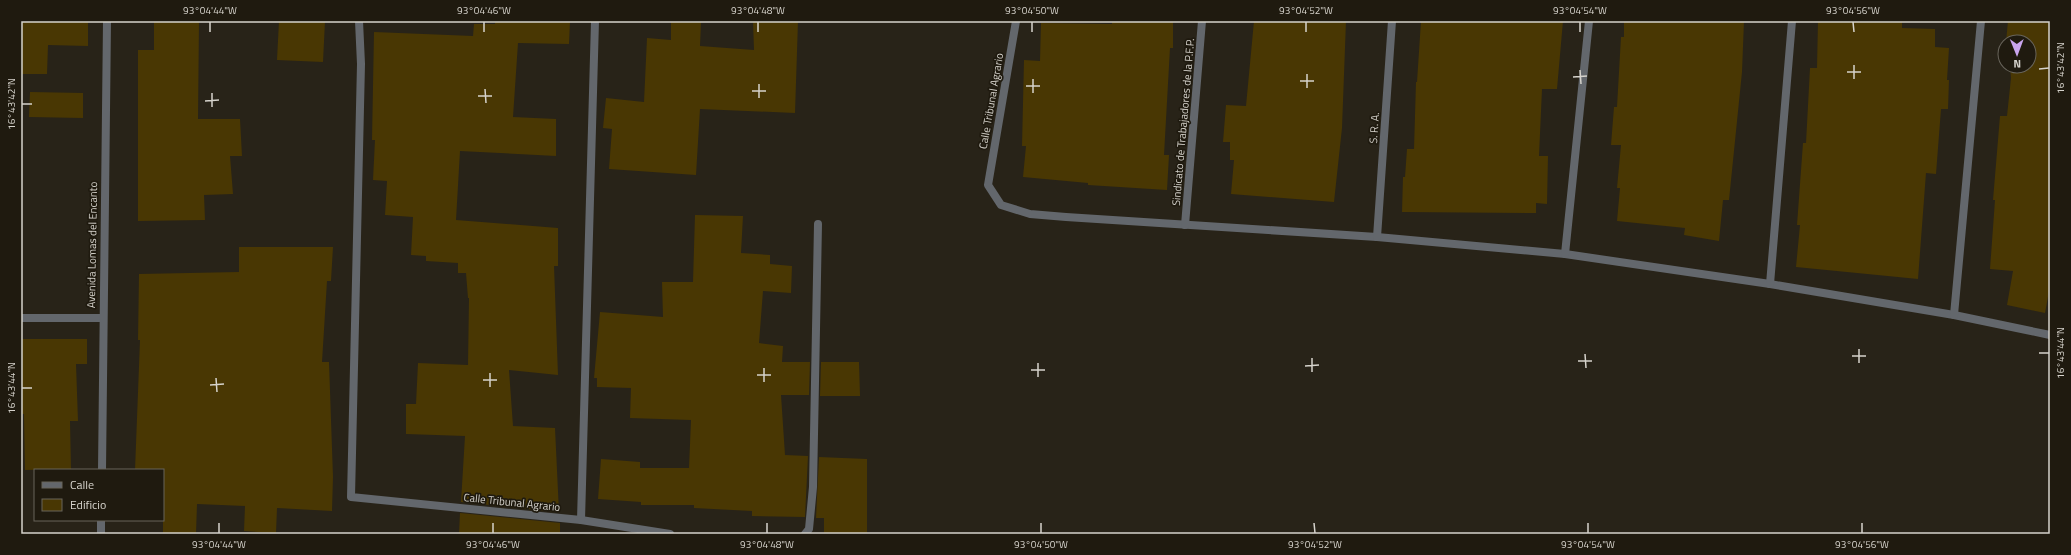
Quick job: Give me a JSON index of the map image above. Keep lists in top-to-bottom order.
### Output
{
  "streets": {
    "street": [
      "Calle Tribunal Agrario",
      "Sindicato de Trabajadores de la P.F.P.",
      "S. R. A.",
      "Avenida Lomas del Encanto"
    ]
  },
  "crossings": [
    ["Calle Tribunal Agrario", "Sindicato de Trabajadores de la P.F.P."]
  ],
  "legend": ["Calle", "Edificio"],
  "north": "bottom",
  "coordinates": [
    "93°04'44\"W",
    "93°04'46\"W",
    "93°04'48\"W",
    "93°04'50\"W",
    "93°04'52\"W",
    "93°04'54\"W",
    "93°04'56\"W",
    "16°43'42\"N",
    "16°43'44\"N"
  ]
}
